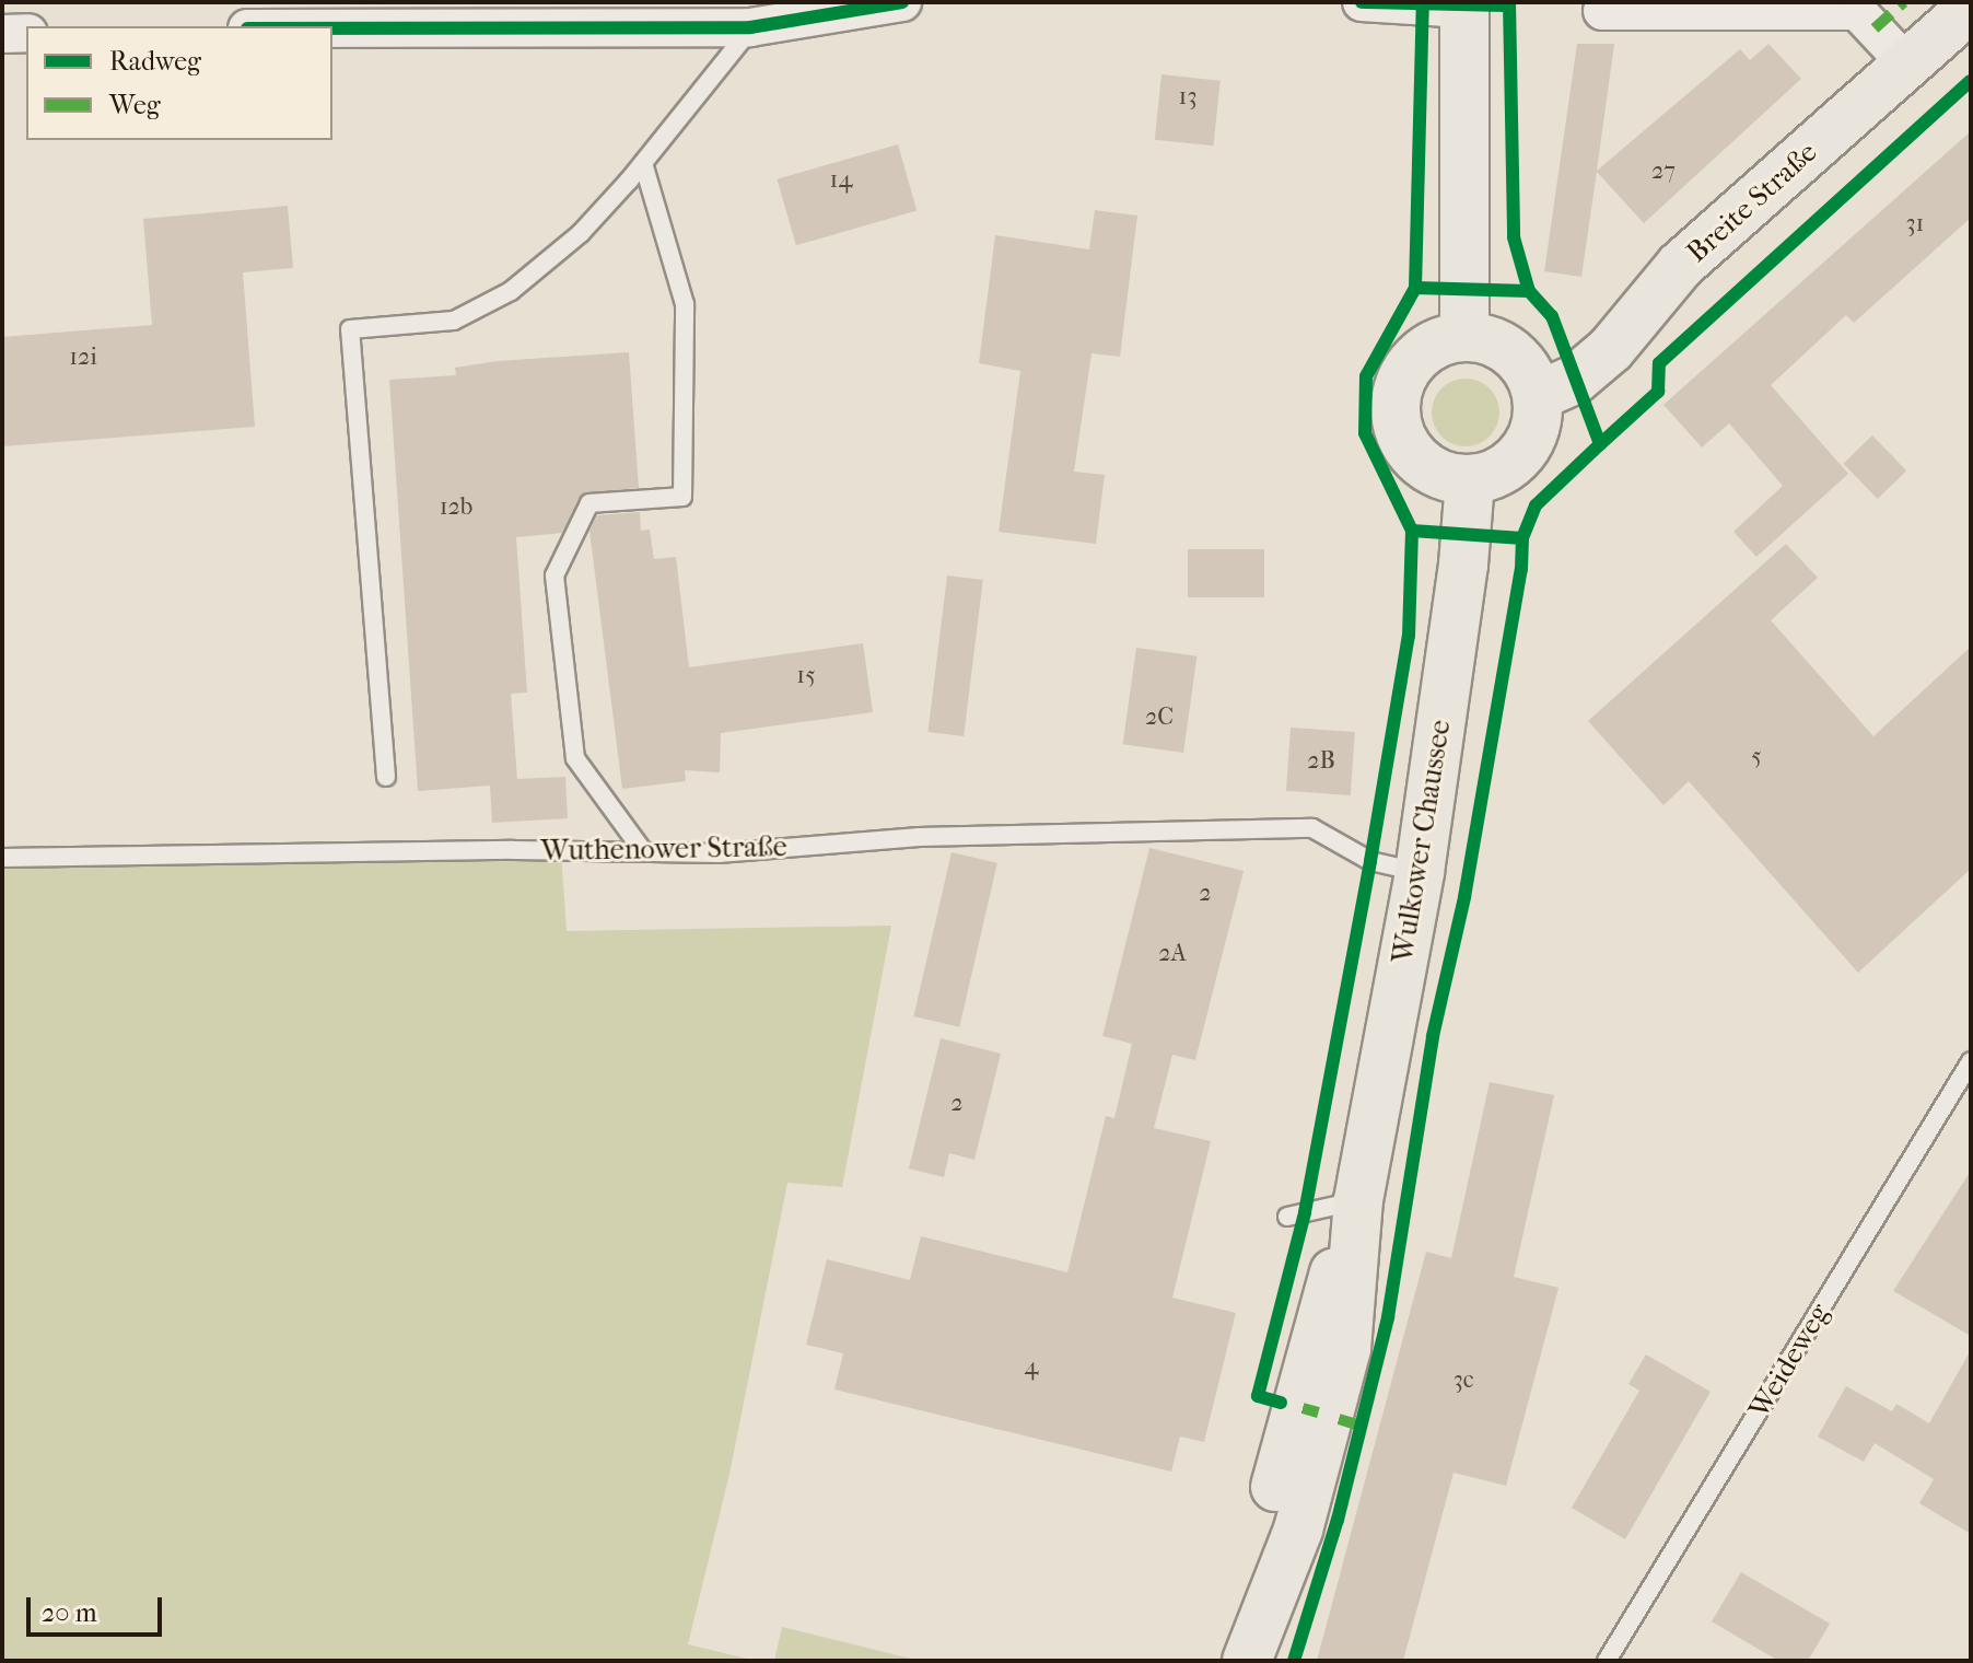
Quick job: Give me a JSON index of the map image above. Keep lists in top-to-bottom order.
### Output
{
  "streets": {
    "main road": ["Breite Straße", "Wulkower Chaussee"],
    "lane": ["Wuthenower Straße", "Weideweg"]
  },
  "crossings": [
    ["Breite Straße", "Wulkower Chaussee"],
    ["Wulkower Chaussee", "Wuthenower Straße"]
  ],
  "house_numbers": [
    "13",
    "27",
    "14",
    "31",
    "12i",
    "12b",
    "15",
    "2C",
    "5",
    "2B",
    "2",
    "2A",
    "2",
    "4",
    "3c"
  ],
  "legend": ["Radweg", "Weg"],
  "scale_bar": "20 m"
}
